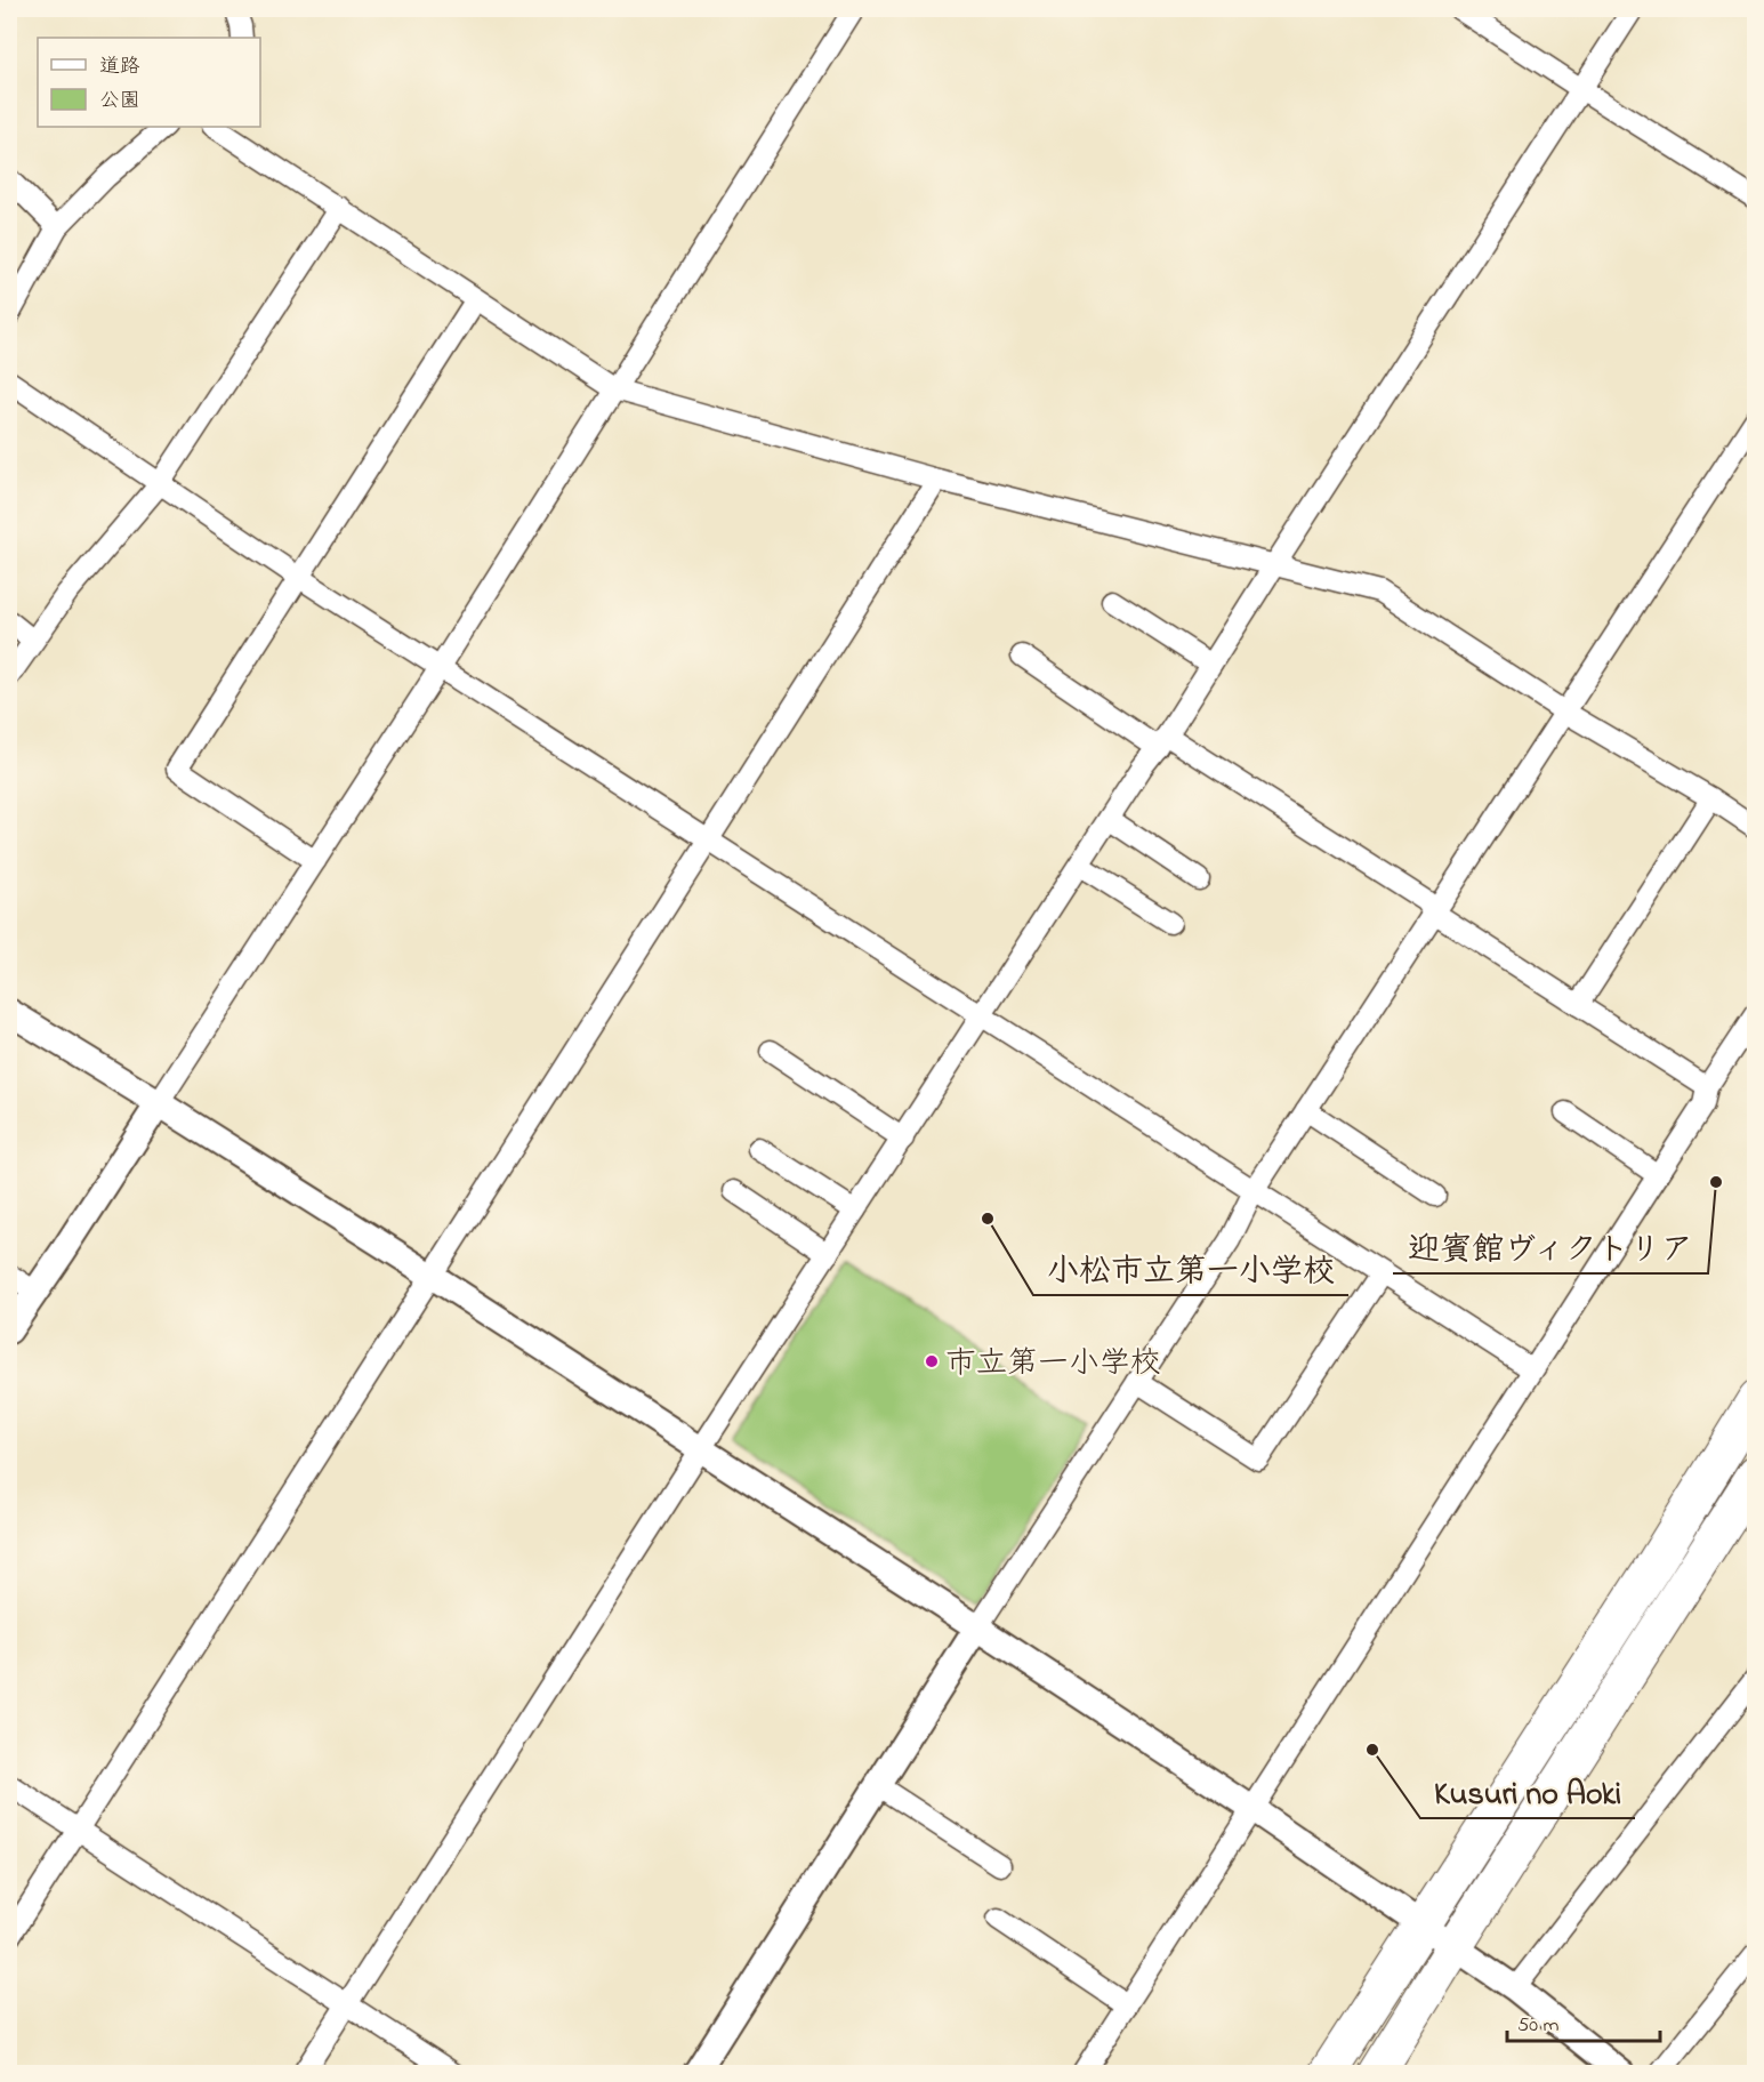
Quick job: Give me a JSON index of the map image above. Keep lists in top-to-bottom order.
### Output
{
  "places": [
    "迎賓館ヴィクトリア",
    "小松市立第一小学校",
    "市立第一小学校",
    "Kusuri no Aoki"
  ],
  "legend": ["道路", "公園"],
  "scale_bar": "50 m"
}
